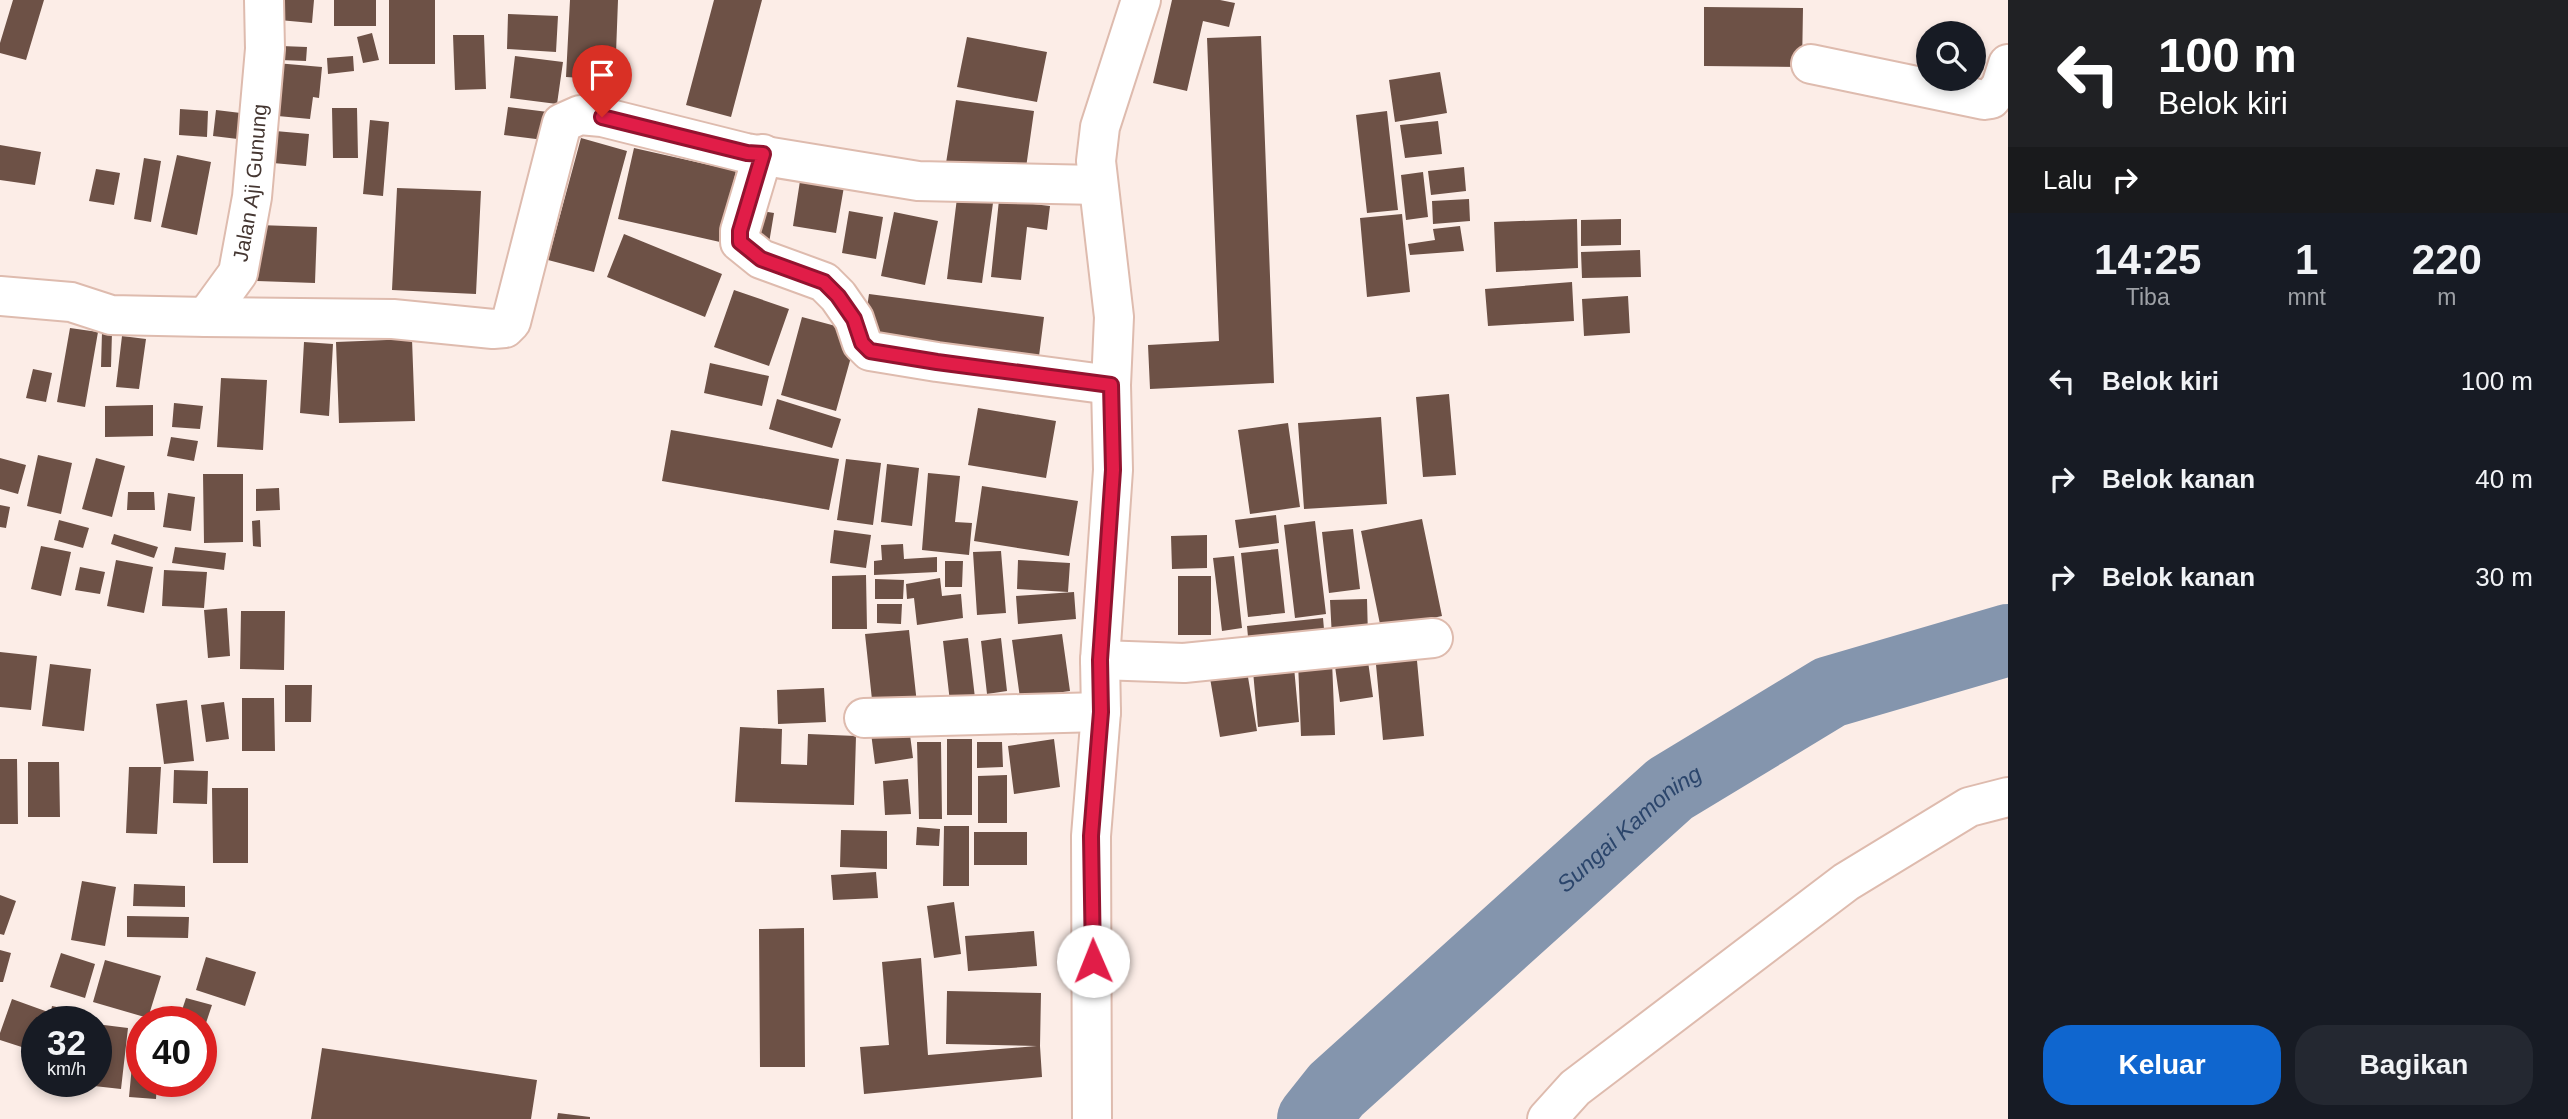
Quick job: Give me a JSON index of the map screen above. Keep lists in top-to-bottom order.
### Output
{
  "streets": {
    "street": ["Jalan Aji Gunung"]
  },
  "water": ["Sungai Kamoning"],
  "page": {
    "turn": ["100 m", "Belok kiri"],
    "then": "Lalu",
    "eta": [
      "14:25",
      "Tiba",
      "1",
      "mnt",
      "220",
      "m"
    ],
    "list": [
      {
        "name": "Belok kiri",
        "value": "100 m"
      },
      {
        "name": "Belok kanan",
        "value": "40 m"
      },
      {
        "name": "Belok kanan",
        "value": "30 m"
      }
    ],
    "speed": "32 km/h",
    "limit": "40",
    "buttons": ["Keluar", "Bagikan"]
  }
}
